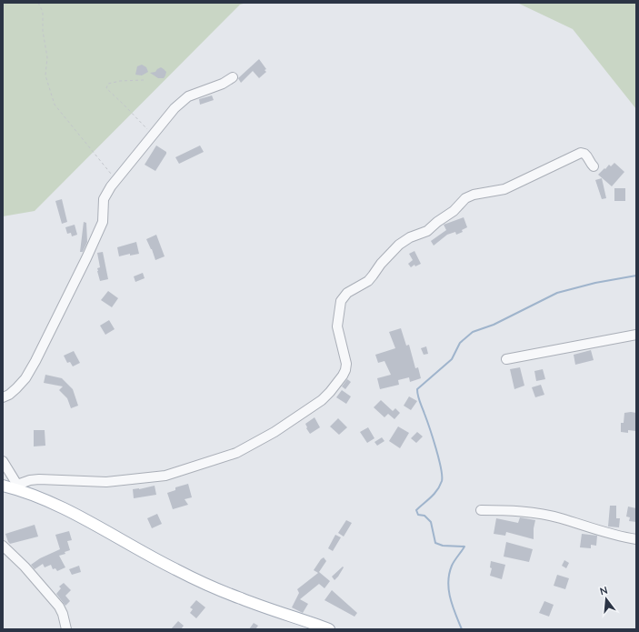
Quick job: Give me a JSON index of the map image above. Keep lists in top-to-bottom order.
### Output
{
  "north": "top"
}
